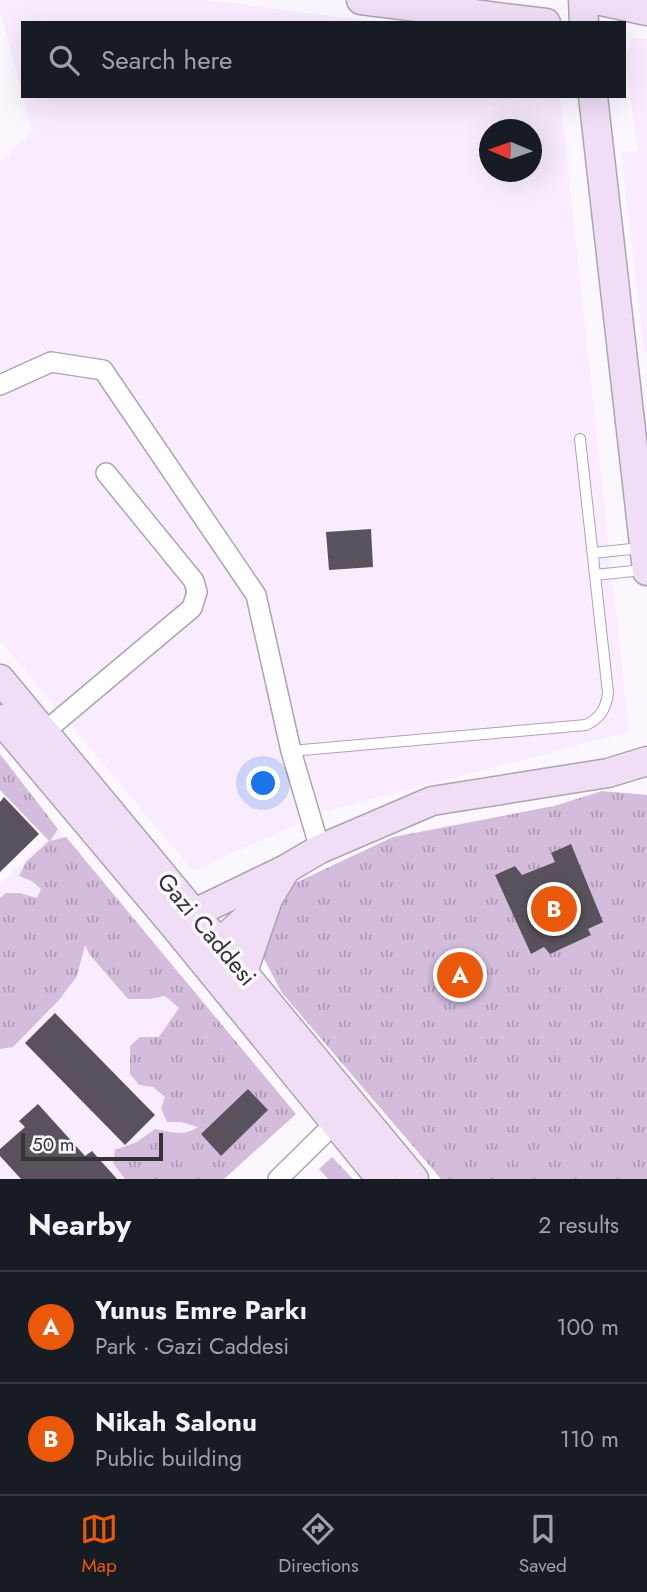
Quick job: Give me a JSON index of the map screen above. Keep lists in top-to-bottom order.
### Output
{
  "streets": {
    "street": ["Gazi Caddesi"]
  },
  "scale_bar": "50 m",
  "north": "left",
  "page": {
    "search": "Search here",
    "pins": ["B", "A"],
    "scale": "50 m",
    "heading": ["Nearby", "2 results"],
    "list": [
      {
        "mark": "A",
        "name": "Yunus Emre Parkı",
        "note": "Park · Gazi Caddesi",
        "value": "100 m"
      },
      {
        "mark": "B",
        "name": "Nikah Salonu",
        "note": "Public building",
        "value": "110 m"
      }
    ],
    "nav": ["Map", "Directions", "Saved"]
  }
}
